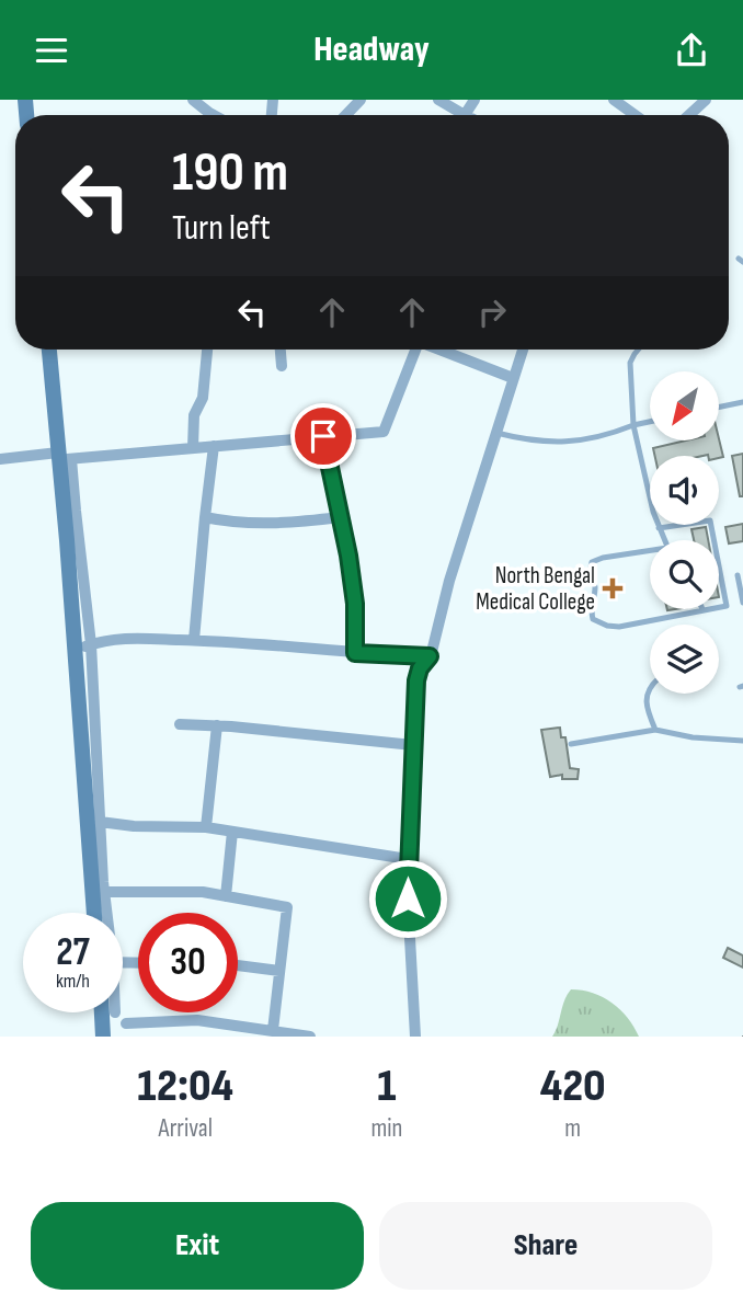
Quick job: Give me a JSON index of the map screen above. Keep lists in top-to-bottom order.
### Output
{
  "places": {
    "health": ["North Bengal Medical College"]
  },
  "north": "bottom left",
  "page": {
    "header": "Headway",
    "turn": ["190 m", "Turn left"],
    "speed": "27 km/h",
    "limit": "30",
    "eta": [
      "12:04",
      "Arrival",
      "1",
      "min",
      "420",
      "m"
    ],
    "buttons": ["Exit", "Share"]
  }
}
